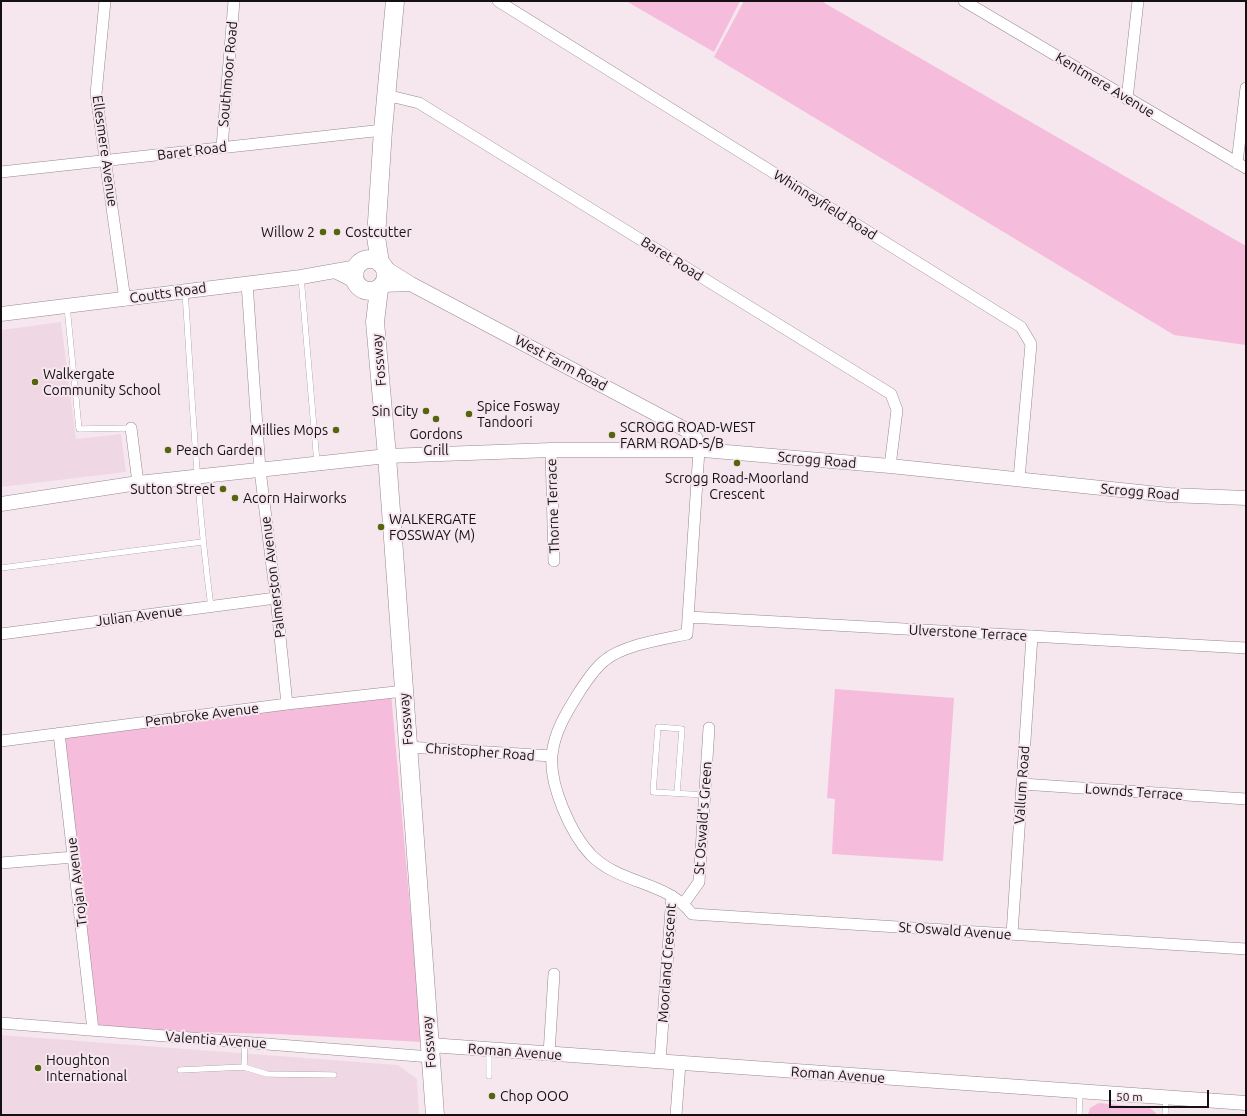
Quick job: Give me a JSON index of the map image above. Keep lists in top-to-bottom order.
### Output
{
  "streets": {
    "main road": ["Fossway"],
    "street": [
      "Southmoor Road",
      "Kentmere Avenue",
      "Ellesmere Avenue",
      "Baret Road",
      "Whinneyfield Road",
      "Coutts Road",
      "West Farm Road",
      "Scrogg Road",
      "Thorne Terrace",
      "Palmerston Avenue",
      "Julian Avenue",
      "Ulverstone Terrace",
      "Pembroke Avenue",
      "Christopher Road",
      "Vallum Road",
      "Lownds Terrace",
      "St Oswald's Green",
      "Trojan Avenue",
      "St Oswald Avenue",
      "Moorland Crescent",
      "Valentia Avenue",
      "Roman Avenue"
    ]
  },
  "crossings": [
    ["Southmoor Road", "Baret Road"],
    ["Ellesmere Avenue", "Baret Road"],
    ["Ellesmere Avenue", "Coutts Road"],
    ["Baret Road", "Fossway"],
    ["Baret Road", "Scrogg Road"],
    ["Whinneyfield Road", "Scrogg Road"],
    ["Coutts Road", "Fossway"],
    ["Coutts Road", "West Farm Road"],
    ["Coutts Road", "Palmerston Avenue"],
    ["Fossway", "West Farm Road"],
    ["Fossway", "Scrogg Road"],
    ["Fossway", "Pembroke Avenue"],
    ["Fossway", "Christopher Road"],
    ["Fossway", "Valentia Avenue"],
    ["Fossway", "Roman Avenue"],
    ["West Farm Road", "Scrogg Road"],
    ["West Farm Road", "Moorland Crescent"],
    ["Scrogg Road", "Thorne Terrace"],
    ["Scrogg Road", "Moorland Crescent"],
    ["Palmerston Avenue", "Julian Avenue"],
    ["Palmerston Avenue", "Pembroke Avenue"],
    ["Ulverstone Terrace", "Vallum Road"],
    ["Ulverstone Terrace", "Moorland Crescent"],
    ["Pembroke Avenue", "Trojan Avenue"],
    ["Christopher Road", "Moorland Crescent"],
    ["Vallum Road", "Lownds Terrace"],
    ["Vallum Road", "St Oswald Avenue"],
    ["St Oswald's Green", "St Oswald Avenue"],
    ["Trojan Avenue", "Valentia Avenue"],
    ["St Oswald Avenue", "Moorland Crescent"],
    ["Moorland Crescent", "Roman Avenue"],
    ["Valentia Avenue", "Roman Avenue"]
  ],
  "places": [
    "Willow 2",
    "Costcutter",
    "Walkergate Community School",
    "Sin City",
    "Spice Fosway Tandoori",
    "Gordons Grill",
    "Millies Mops",
    "SCROGG ROAD-WEST FARM ROAD-S/B",
    "Peach Garden",
    "Scrogg Road-Moorland Crescent",
    "Sutton Street",
    "Acorn Hairworks",
    "WALKERGATE FOSSWAY (M)",
    "Houghton International",
    "Chop OOO"
  ],
  "scale_bar": "50 m"
}
